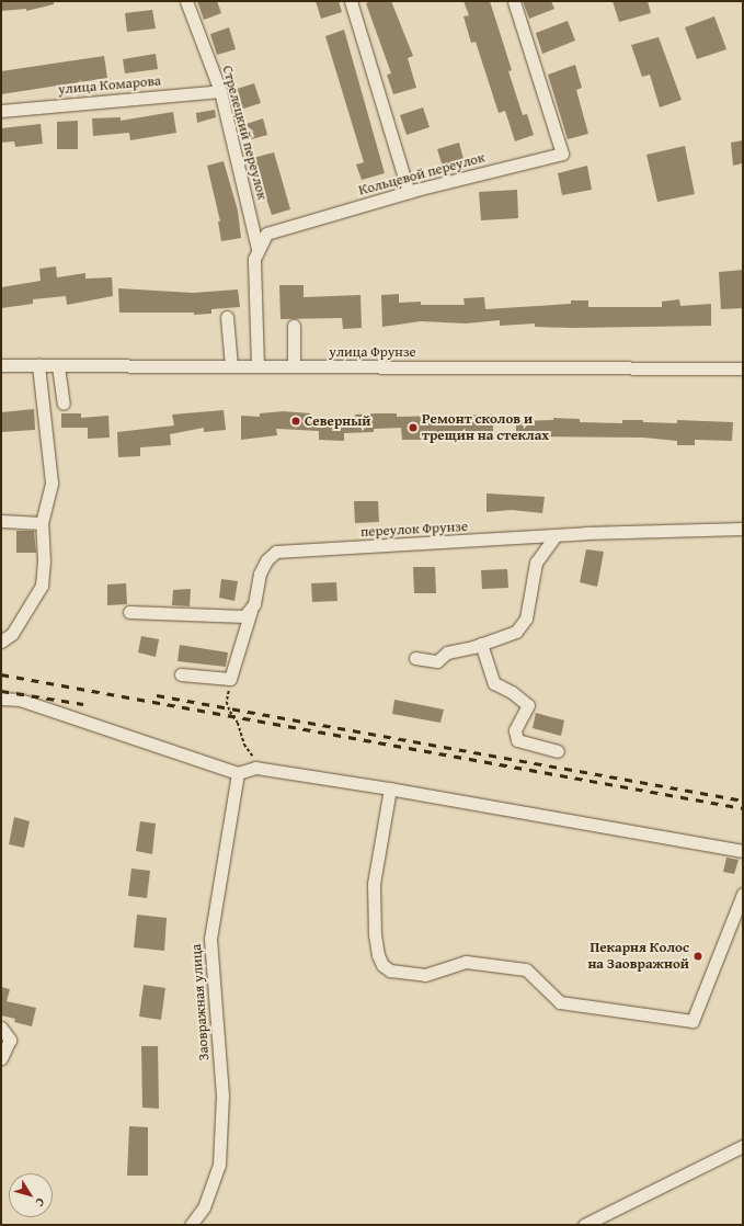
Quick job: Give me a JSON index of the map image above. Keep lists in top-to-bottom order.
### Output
{
  "streets": {
    "street": [
      "улица Комарова",
      "Стрелецкий переулок",
      "Кольцевой переулок",
      "улица Фрунзе",
      "переулок Фрунзе",
      "Заовражная улица"
    ]
  },
  "crossings": [
    ["улица Комарова", "Стрелецкий переулок"],
    ["Стрелецкий переулок", "Кольцевой переулок"],
    ["Кольцевой переулок", "улица Фрунзе"]
  ],
  "places": ["Северный", "Ремонт сколов и трещин на стеклах", "Пекарня Колос на Заовражной"],
  "north": "bottom right"
}
